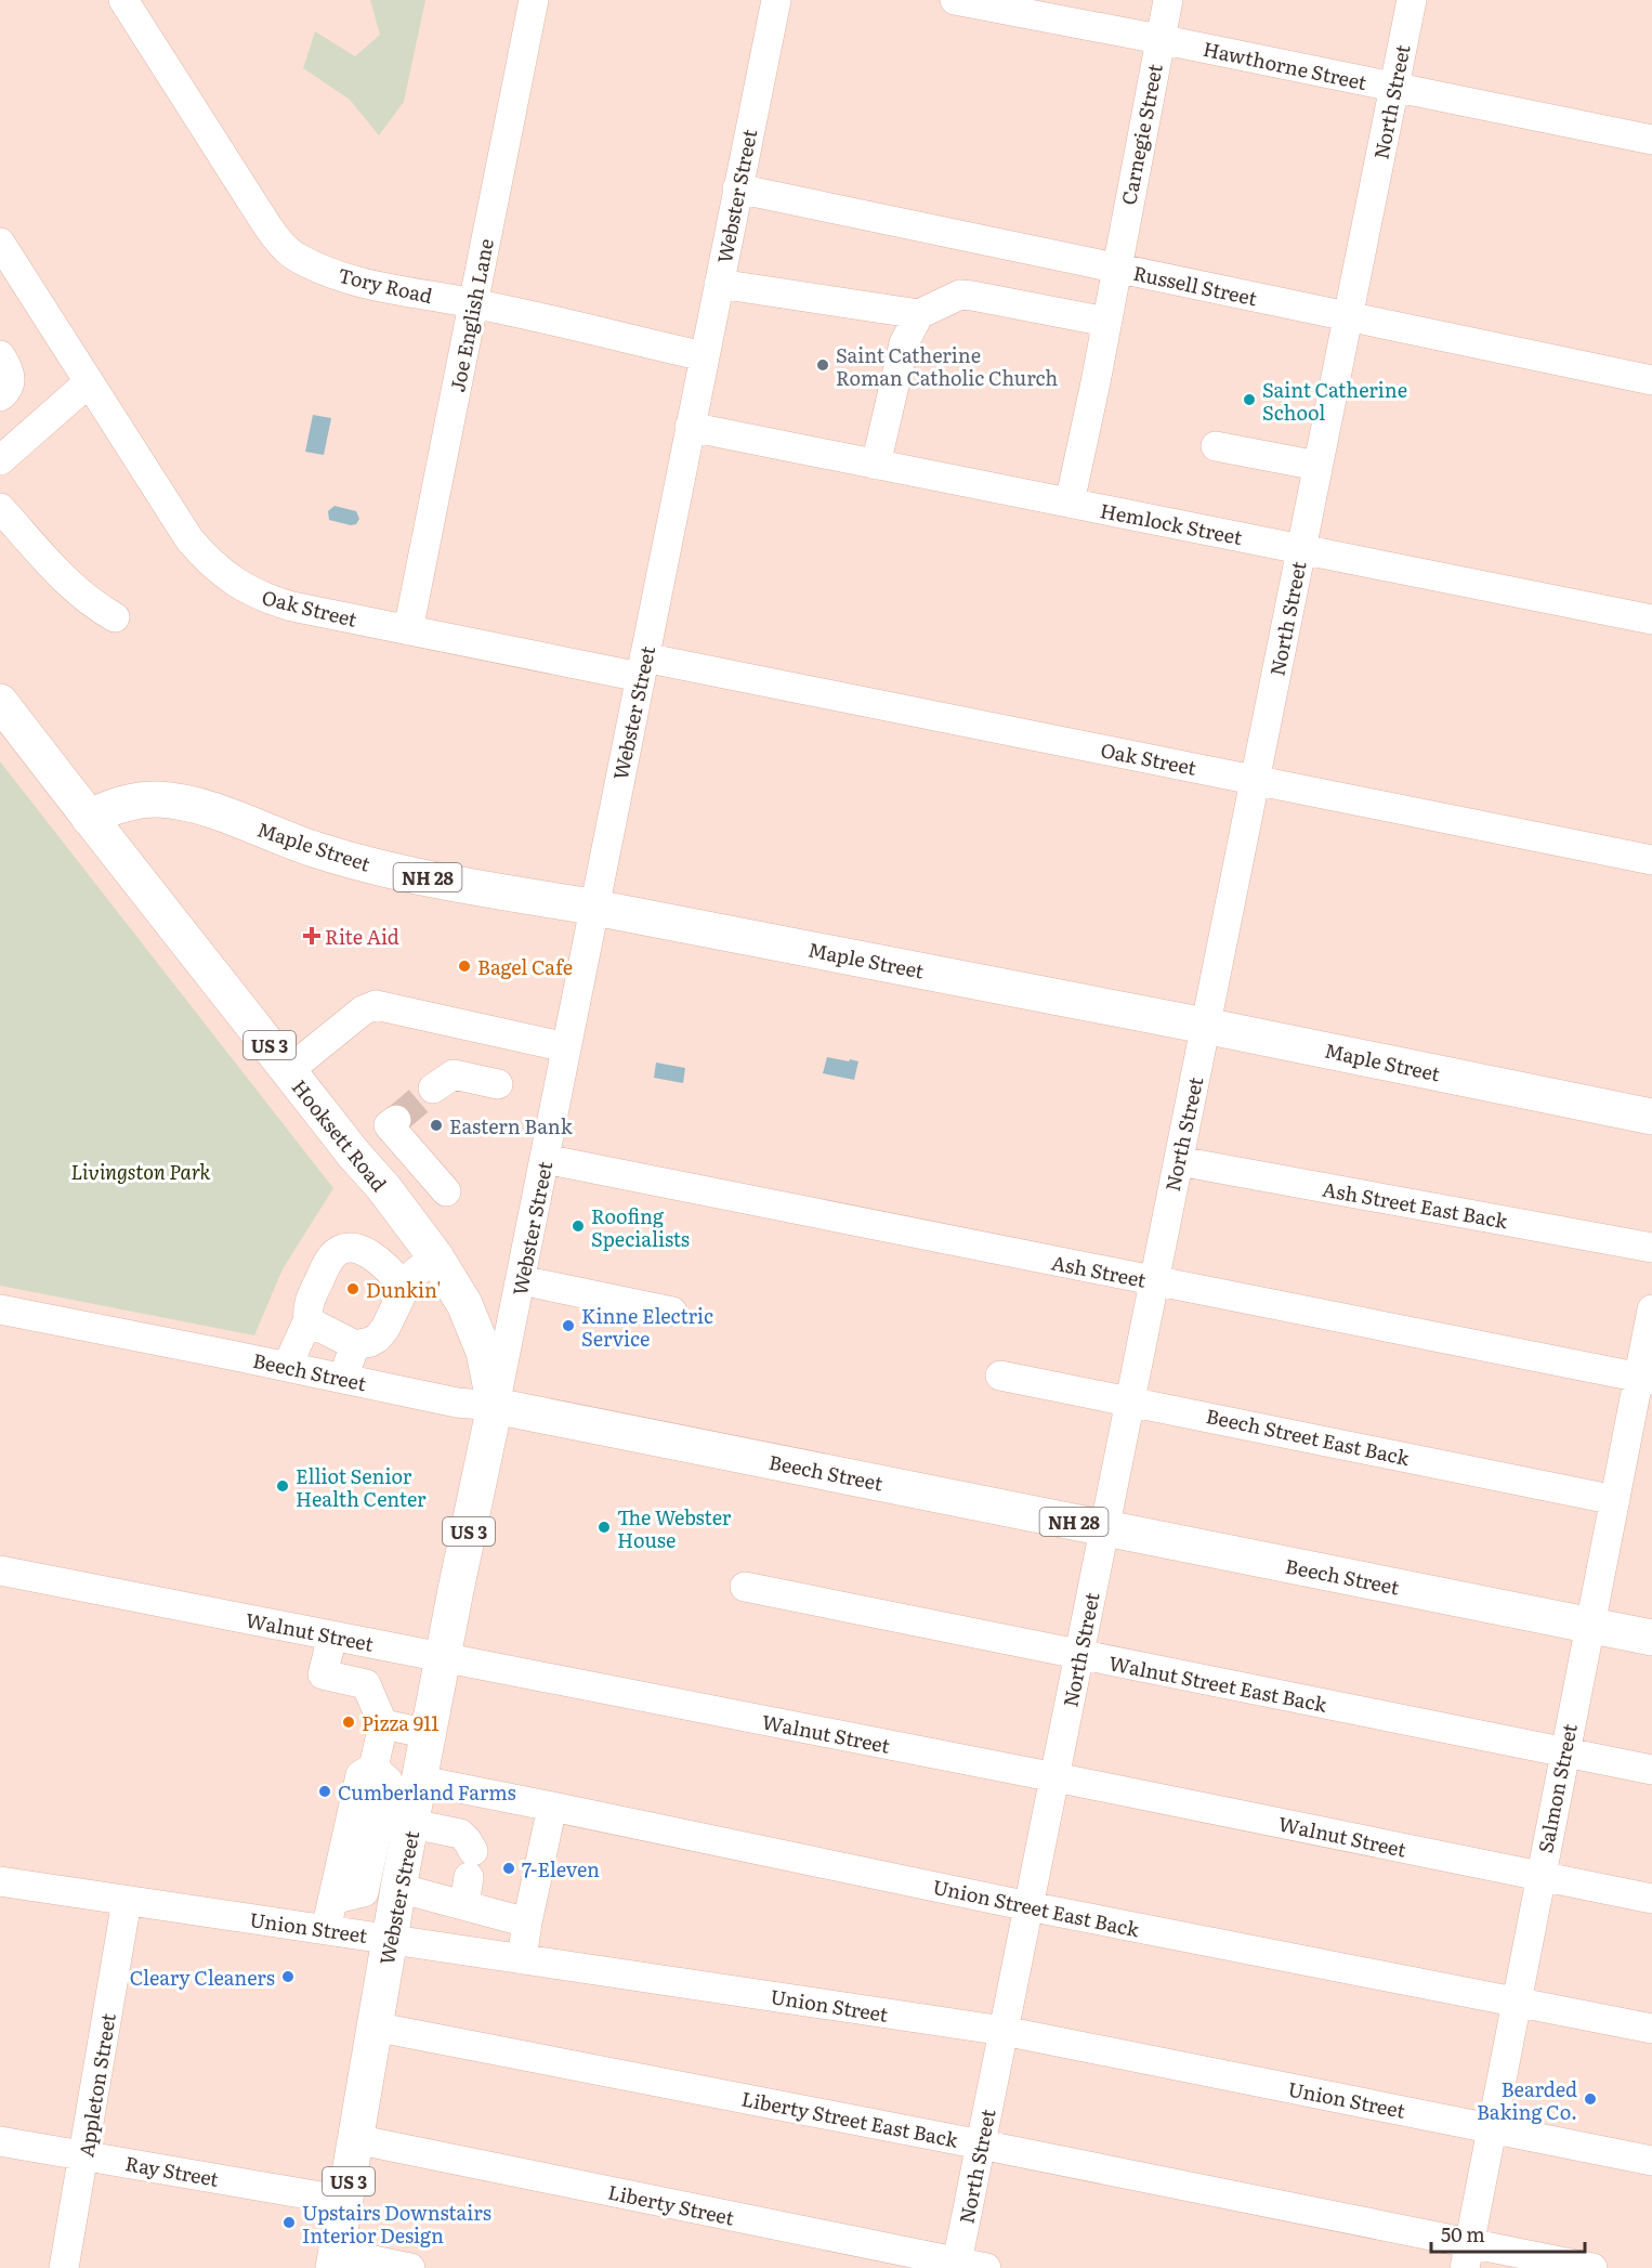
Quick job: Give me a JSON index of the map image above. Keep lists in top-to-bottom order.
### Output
{
  "streets": {
    "main road": [
      "Webster Street",
      "Maple Street",
      "NH 28",
      "US 3",
      "Hooksett Road",
      "Beech Street"
    ],
    "street": [
      "Hawthorne Street",
      "North Street",
      "Carnegie Street",
      "Tory Road",
      "Russell Street",
      "Joe English Lane",
      "Hemlock Street",
      "Oak Street",
      "Ash Street East Back",
      "Ash Street",
      "Beech Street East Back",
      "Walnut Street",
      "Walnut Street East Back",
      "Salmon Street",
      "Union Street East Back",
      "Union Street",
      "Appleton Street",
      "Liberty Street East Back",
      "Ray Street",
      "Liberty Street"
    ]
  },
  "crossings": [
    ["Hawthorne Street", "North Street"],
    ["Hawthorne Street", "Carnegie Street"],
    ["North Street", "Russell Street"],
    ["North Street", "Hemlock Street"],
    ["North Street", "Oak Street"],
    ["North Street", "Maple Street"],
    ["North Street", "Ash Street East Back"],
    ["North Street", "Ash Street"],
    ["North Street", "Beech Street"],
    ["North Street", "Beech Street East Back"],
    ["North Street", "Walnut Street"],
    ["North Street", "Walnut Street East Back"],
    ["North Street", "Union Street East Back"],
    ["North Street", "Union Street"],
    ["North Street", "Liberty Street East Back"],
    ["North Street", "Liberty Street"],
    ["Carnegie Street", "Russell Street"],
    ["Carnegie Street", "Hemlock Street"],
    ["Webster Street", "Tory Road"],
    ["Webster Street", "Russell Street"],
    ["Webster Street", "Hemlock Street"],
    ["Webster Street", "Oak Street"],
    ["Webster Street", "Maple Street"],
    ["Webster Street", "Hooksett Road"],
    ["Webster Street", "Ash Street"],
    ["Webster Street", "Beech Street"],
    ["Webster Street", "Walnut Street"],
    ["Webster Street", "Union Street East Back"],
    ["Webster Street", "Union Street"],
    ["Webster Street", "Liberty Street East Back"],
    ["Webster Street", "Ray Street"],
    ["Webster Street", "Liberty Street"],
    ["Tory Road", "Joe English Lane"],
    ["Joe English Lane", "Oak Street"],
    ["Maple Street", "Hooksett Road"],
    ["Hooksett Road", "Beech Street"],
    ["Ash Street", "Salmon Street"],
    ["Beech Street", "Salmon Street"],
    ["Beech Street East Back", "Salmon Street"],
    ["Walnut Street", "Salmon Street"],
    ["Walnut Street East Back", "Salmon Street"],
    ["Salmon Street", "Union Street East Back"],
    ["Salmon Street", "Union Street"],
    ["Salmon Street", "Liberty Street East Back"],
    ["Union Street", "Appleton Street"],
    ["Appleton Street", "Ray Street"]
  ],
  "parks": ["Livingston Park"],
  "places": {
    "other": [
      "Saint Catherine Roman Catholic Church",
      "Saint Catherine School",
      "Bagel Cafe",
      "Eastern Bank",
      "Roofing Specialists",
      "Dunkin'",
      "Kinne Electric Service",
      "Elliot Senior Health Center",
      "The Webster House",
      "Pizza 911",
      "Cumberland Farms",
      "7-Eleven",
      "Cleary Cleaners",
      "Bearded Baking Co.",
      "Upstairs Downstairs Interior Design"
    ],
    "health": ["Rite Aid"]
  },
  "scale_bar": "50 m"
}
